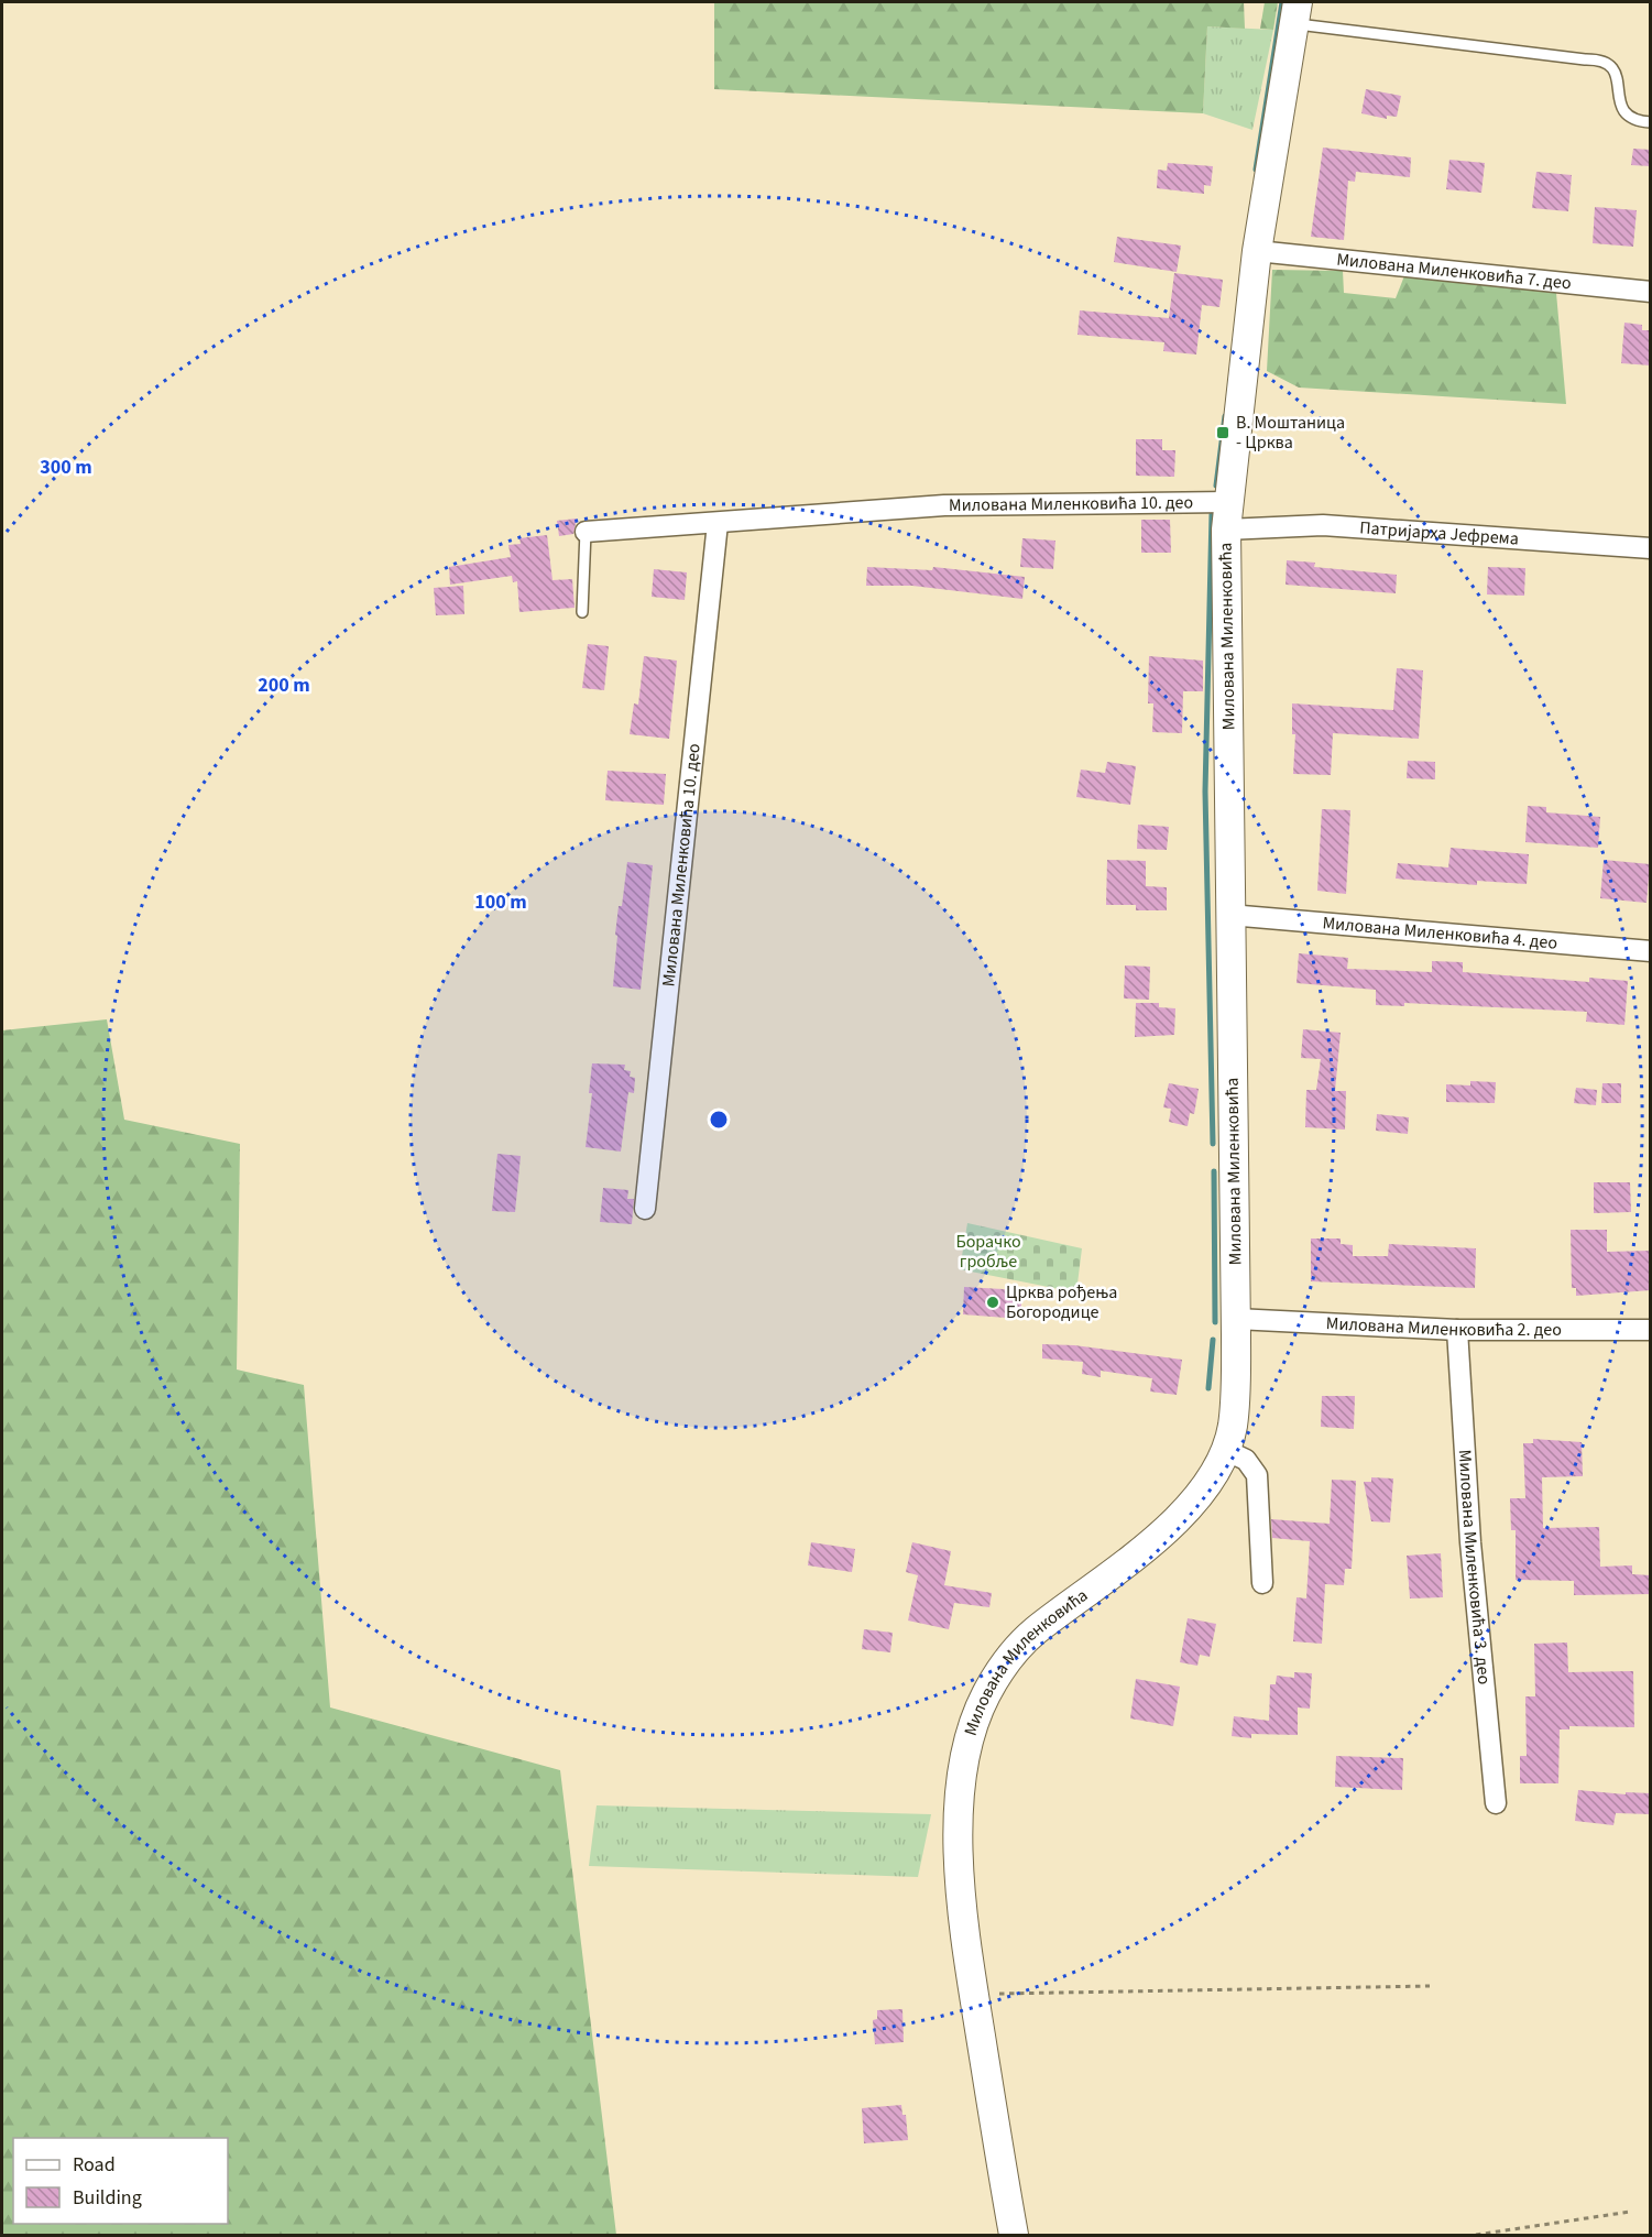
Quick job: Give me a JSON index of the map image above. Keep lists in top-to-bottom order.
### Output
{
  "streets": {
    "street": [
      "Милована Миленковића 7. део",
      "Милована Миленковића 10. део",
      "Патријарха Јефрема",
      "Милована Миленковића",
      "Милована Миленковића 4. део",
      "Милована Миленковића 2. део",
      "Милована Миленковића 3. део"
    ]
  },
  "crossings": [
    ["Милована Миленковића 7. део", "Милована Миленковића"],
    ["Милована Миленковића 10. део", "Патријарха Јефрема"],
    ["Милована Миленковића 10. део", "Милована Миленковића"],
    ["Патријарха Јефрема", "Милована Миленковића"],
    ["Милована Миленковића", "Милована Миленковића 4. део"],
    ["Милована Миленковића", "Милована Миленковића 2. део"],
    ["Милована Миленковића 2. део", "Милована Миленковића 3. део"]
  ],
  "parks": ["Борачко гробље"],
  "places": {
    "transit": ["В. Моштаница - Црква"],
    "other": ["Црква рођења Богородице"]
  },
  "legend": ["Road", "Building"],
  "rings": ["300 m", "200 m", "100 m"]
}
